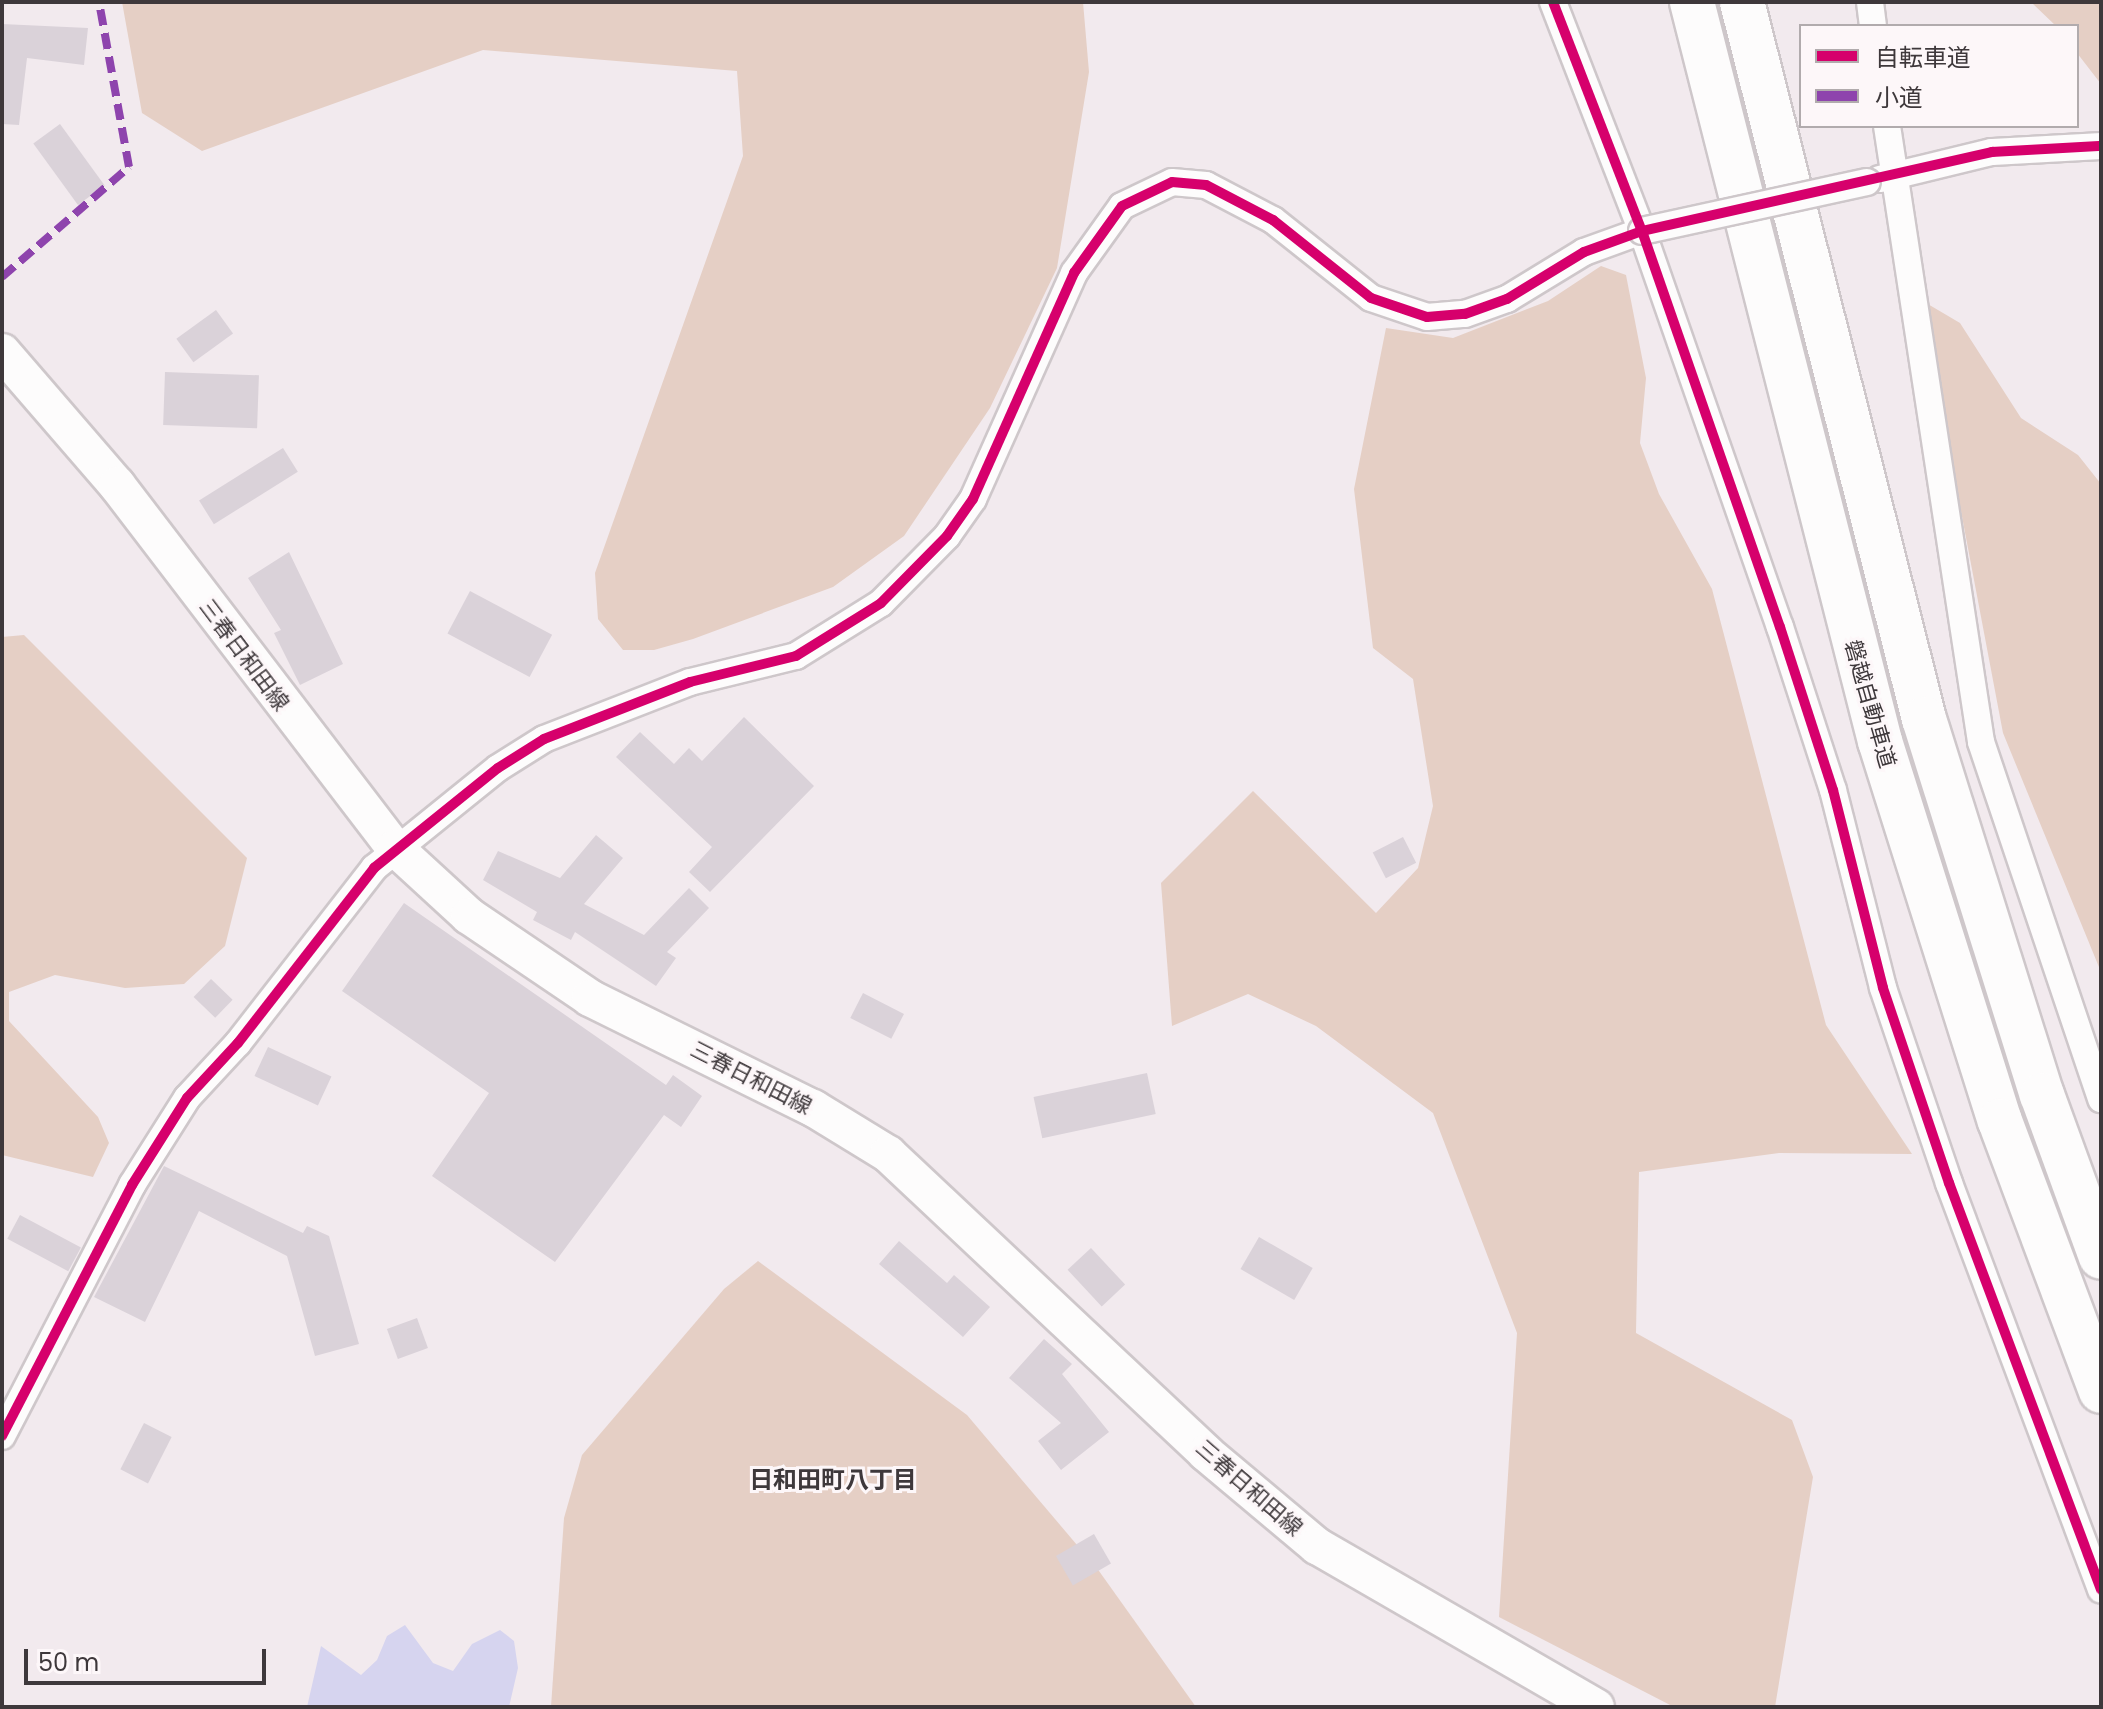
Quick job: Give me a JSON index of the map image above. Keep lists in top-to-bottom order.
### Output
{
  "streets": {
    "highway": ["磐越自動車道"],
    "main road": ["三春日和田線"]
  },
  "districts": ["日和田町八丁目"],
  "legend": ["自転車道", "小道"],
  "scale_bar": "50 m"
}
